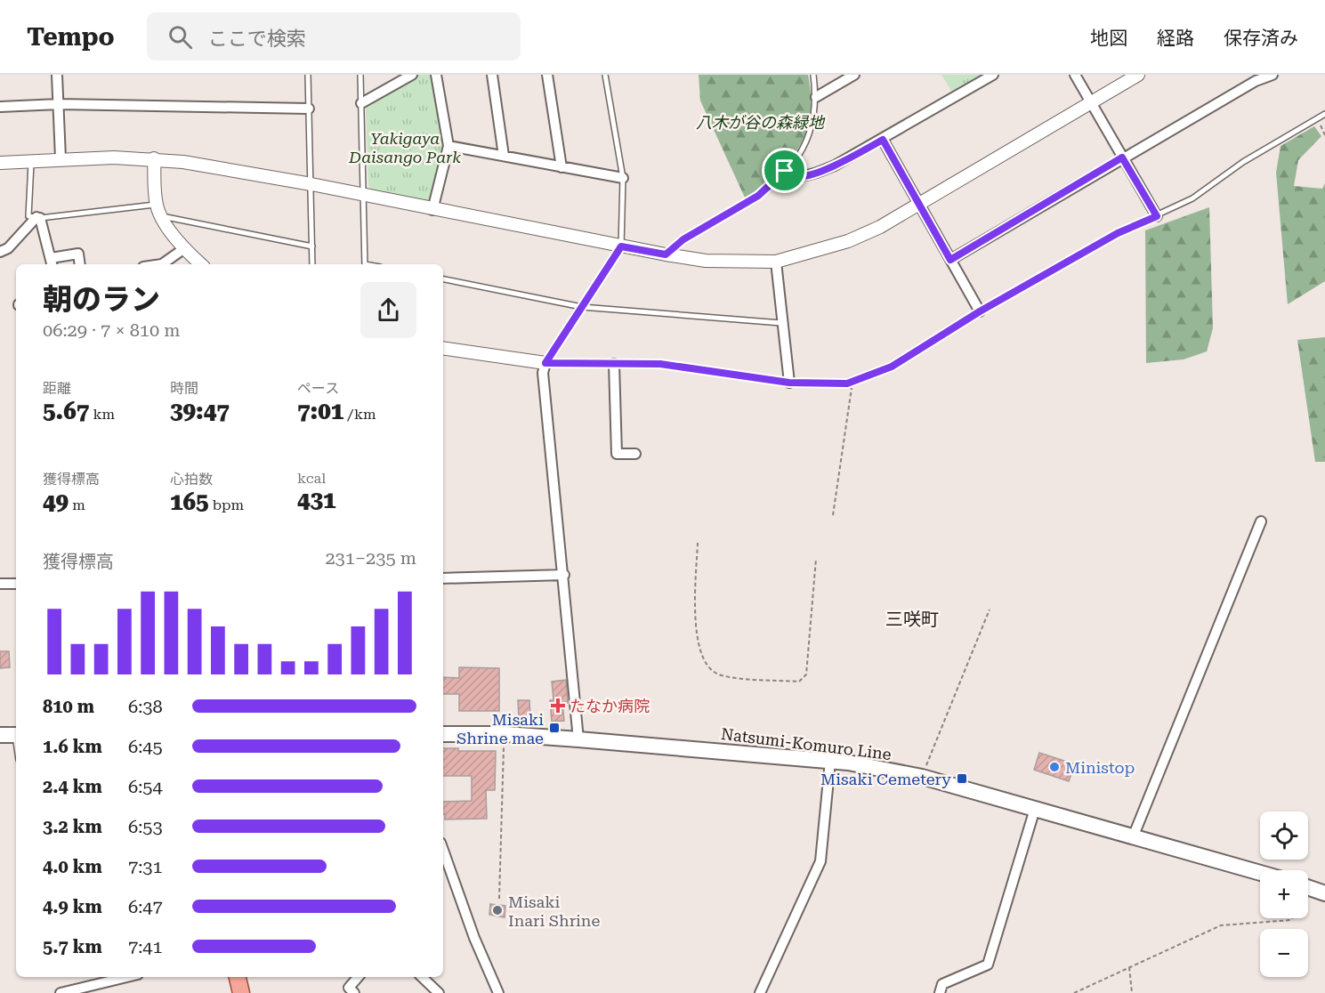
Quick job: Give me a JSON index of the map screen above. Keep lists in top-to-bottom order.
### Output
{
  "streets": {
    "main road": ["Natsumi-Komuro Line"]
  },
  "districts": ["三咲町"],
  "parks": ["八木が谷の森緑地", "Yakigaya Daisango Park"],
  "places": {
    "health": ["たなか病院"],
    "transit": ["Misaki Shrine mae", "Misaki Cemetery"],
    "other": ["Ministop", "Misaki Inari Shrine"]
  },
  "page": {
    "header": "Tempo",
    "search": "ここで検索",
    "nav": ["地図", "経路", "保存済み"],
    "heading": ["朝のラン", "06:29 · 7 × 810 m"],
    "stats": [
      ["距離", "5.67 km"],
      ["時間", "39:47"],
      ["ペース", "7:01 /km"],
      ["獲得標高", "49 m"],
      ["心拍数", "165 bpm"],
      ["kcal", "431"]
    ],
    "chart": ["獲得標高", "231–235 m"],
    "list": [
      {
        "name": "810 m",
        "note": "6:38"
      },
      {
        "name": "1.6 km",
        "note": "6:45"
      },
      {
        "name": "2.4 km",
        "note": "6:54"
      },
      {
        "name": "3.2 km",
        "note": "6:53"
      },
      {
        "name": "4.0 km",
        "note": "7:31"
      },
      {
        "name": "4.9 km",
        "note": "6:47"
      },
      {
        "name": "5.7 km",
        "note": "7:41"
      }
    ],
    "map_buttons": ["+", "−"]
  }
}
